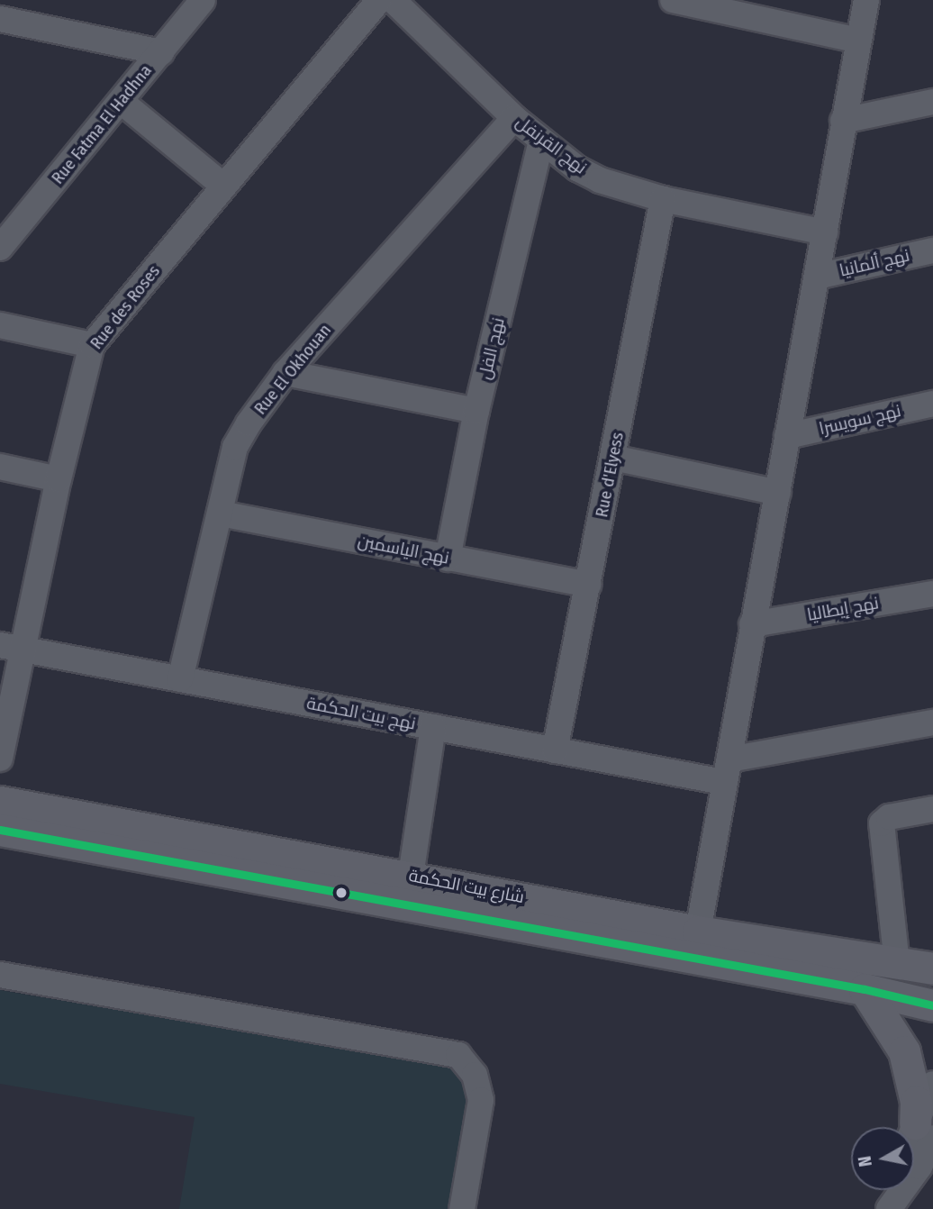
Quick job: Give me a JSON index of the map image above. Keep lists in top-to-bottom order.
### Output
{
  "streets": {
    "main road": ["شارع بيت الحكمة"],
    "street": [
      "Rue Fatma El Hadhna",
      "نهج القرنفل",
      "نهج ألمانيا",
      "Rue des Roses",
      "نهج الفل",
      "Rue El Okhouan",
      "نهج سويسرا",
      "Rue d'Elyess",
      "نهج الياسمين",
      "نهج إيطاليا",
      "نهج بيت الحكمة"
    ]
  },
  "crossings": [
    ["نهج القرنفل", "نهج الفل"],
    ["نهج القرنفل", "Rue El Okhouan"],
    ["نهج القرنفل", "Rue d'Elyess"],
    ["Rue des Roses", "نهج بيت الحكمة"],
    ["نهج الفل", "نهج الياسمين"],
    ["Rue El Okhouan", "نهج الياسمين"],
    ["Rue El Okhouan", "نهج بيت الحكمة"],
    ["Rue d'Elyess", "نهج الياسمين"],
    ["Rue d'Elyess", "نهج بيت الحكمة"]
  ],
  "north": "left"
}
